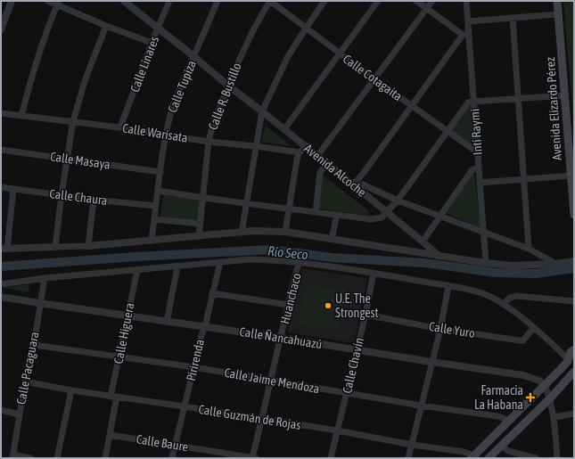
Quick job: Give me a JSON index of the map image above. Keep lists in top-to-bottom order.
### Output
{
  "streets": {
    "main road": ["Avenida Elizardo Pérez"],
    "street": [
      "Calle Linares",
      "Calle Cotagaita",
      "Calle Tupiza",
      "Calle R. Bustillo",
      "Inti Raymi",
      "Calle Warisata",
      "Calle Masaya",
      "Avenida Alcoche",
      "Calle Chaura",
      "Huanchaco",
      "Calle Yuro",
      "Calle Higuera",
      "Calle Ñancahuazú",
      "Pirirenda",
      "Calle Chavín",
      "Calle Pacaguara",
      "Calle Jaime Mendoza",
      "Calle Guzmán de Rojas",
      "Calle Baure"
    ]
  },
  "crossings": [
    ["Calle Linares", "Calle Warisata"],
    ["Calle Linares", "Avenida Alcoche"],
    ["Calle Cotagaita", "Calle R. Bustillo"],
    ["Calle Cotagaita", "Inti Raymi"],
    ["Calle Tupiza", "Calle Warisata"],
    ["Calle Tupiza", "Calle Masaya"],
    ["Calle Tupiza", "Avenida Alcoche"],
    ["Calle Tupiza", "Calle Chaura"],
    ["Calle R. Bustillo", "Calle Warisata"],
    ["Calle R. Bustillo", "Avenida Alcoche"],
    ["Huanchaco", "Calle Ñancahuazú"],
    ["Huanchaco", "Calle Jaime Mendoza"],
    ["Huanchaco", "Calle Guzmán de Rojas"],
    ["Huanchaco", "Calle Baure"],
    ["Calle Yuro", "Calle Chavín"],
    ["Calle Higuera", "Calle Ñancahuazú"],
    ["Calle Higuera", "Calle Jaime Mendoza"],
    ["Calle Higuera", "Calle Guzmán de Rojas"],
    ["Calle Higuera", "Calle Baure"],
    ["Calle Ñancahuazú", "Pirirenda"],
    ["Calle Ñancahuazú", "Calle Chavín"],
    ["Calle Ñancahuazú", "Calle Pacaguara"],
    ["Pirirenda", "Calle Jaime Mendoza"],
    ["Pirirenda", "Calle Guzmán de Rojas"],
    ["Pirirenda", "Calle Baure"],
    ["Calle Chavín", "Calle Jaime Mendoza"],
    ["Calle Chavín", "Calle Guzmán de Rojas"],
    ["Calle Pacaguara", "Calle Jaime Mendoza"],
    ["Calle Pacaguara", "Calle Guzmán de Rojas"]
  ],
  "water": ["Río Seco"],
  "places": {
    "other": ["U.E. The Strongest"],
    "health": ["Farmacia La Habana"]
  }
}
